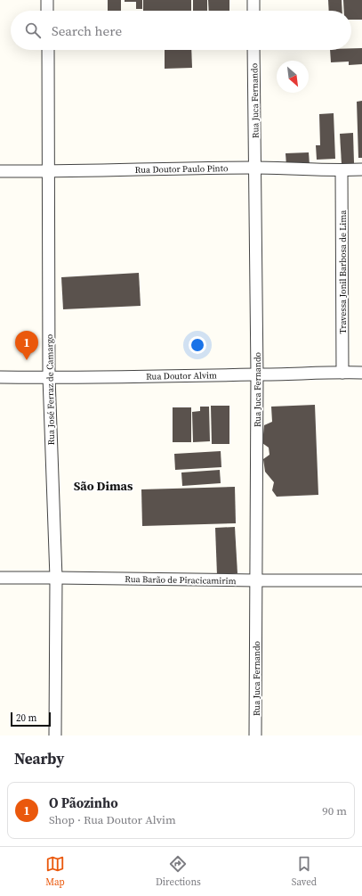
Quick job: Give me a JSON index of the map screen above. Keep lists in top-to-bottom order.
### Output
{
  "streets": {
    "street": [
      "Rua Juca Fernando",
      "Rua Doutor Paulo Pinto",
      "Travessa Jonil Barbosa de Lima",
      "Rua Doutor Alvim",
      "Rua José Ferraz de Camargo",
      "Rua Barão de Piracicamirim"
    ]
  },
  "crossings": [
    ["Rua Juca Fernando", "Rua Doutor Paulo Pinto"],
    ["Rua Juca Fernando", "Rua Doutor Alvim"],
    ["Rua Juca Fernando", "Rua Barão de Piracicamirim"],
    ["Rua Doutor Paulo Pinto", "Travessa Jonil Barbosa de Lima"],
    ["Rua Doutor Paulo Pinto", "Rua José Ferraz de Camargo"],
    ["Travessa Jonil Barbosa de Lima", "Rua Doutor Alvim"],
    ["Rua Doutor Alvim", "Rua José Ferraz de Camargo"],
    ["Rua José Ferraz de Camargo", "Rua Barão de Piracicamirim"]
  ],
  "districts": ["São Dimas"],
  "scale_bar": "20 m",
  "north": "bottom right",
  "page": {
    "search": "Search here",
    "pins": "1",
    "scale": "20 m",
    "heading": "Nearby",
    "list": [
      {
        "mark": "1",
        "name": "O Pãozinho",
        "note": "Shop · Rua Doutor Alvim",
        "value": "90 m"
      }
    ],
    "nav": ["Map", "Directions", "Saved"]
  }
}
